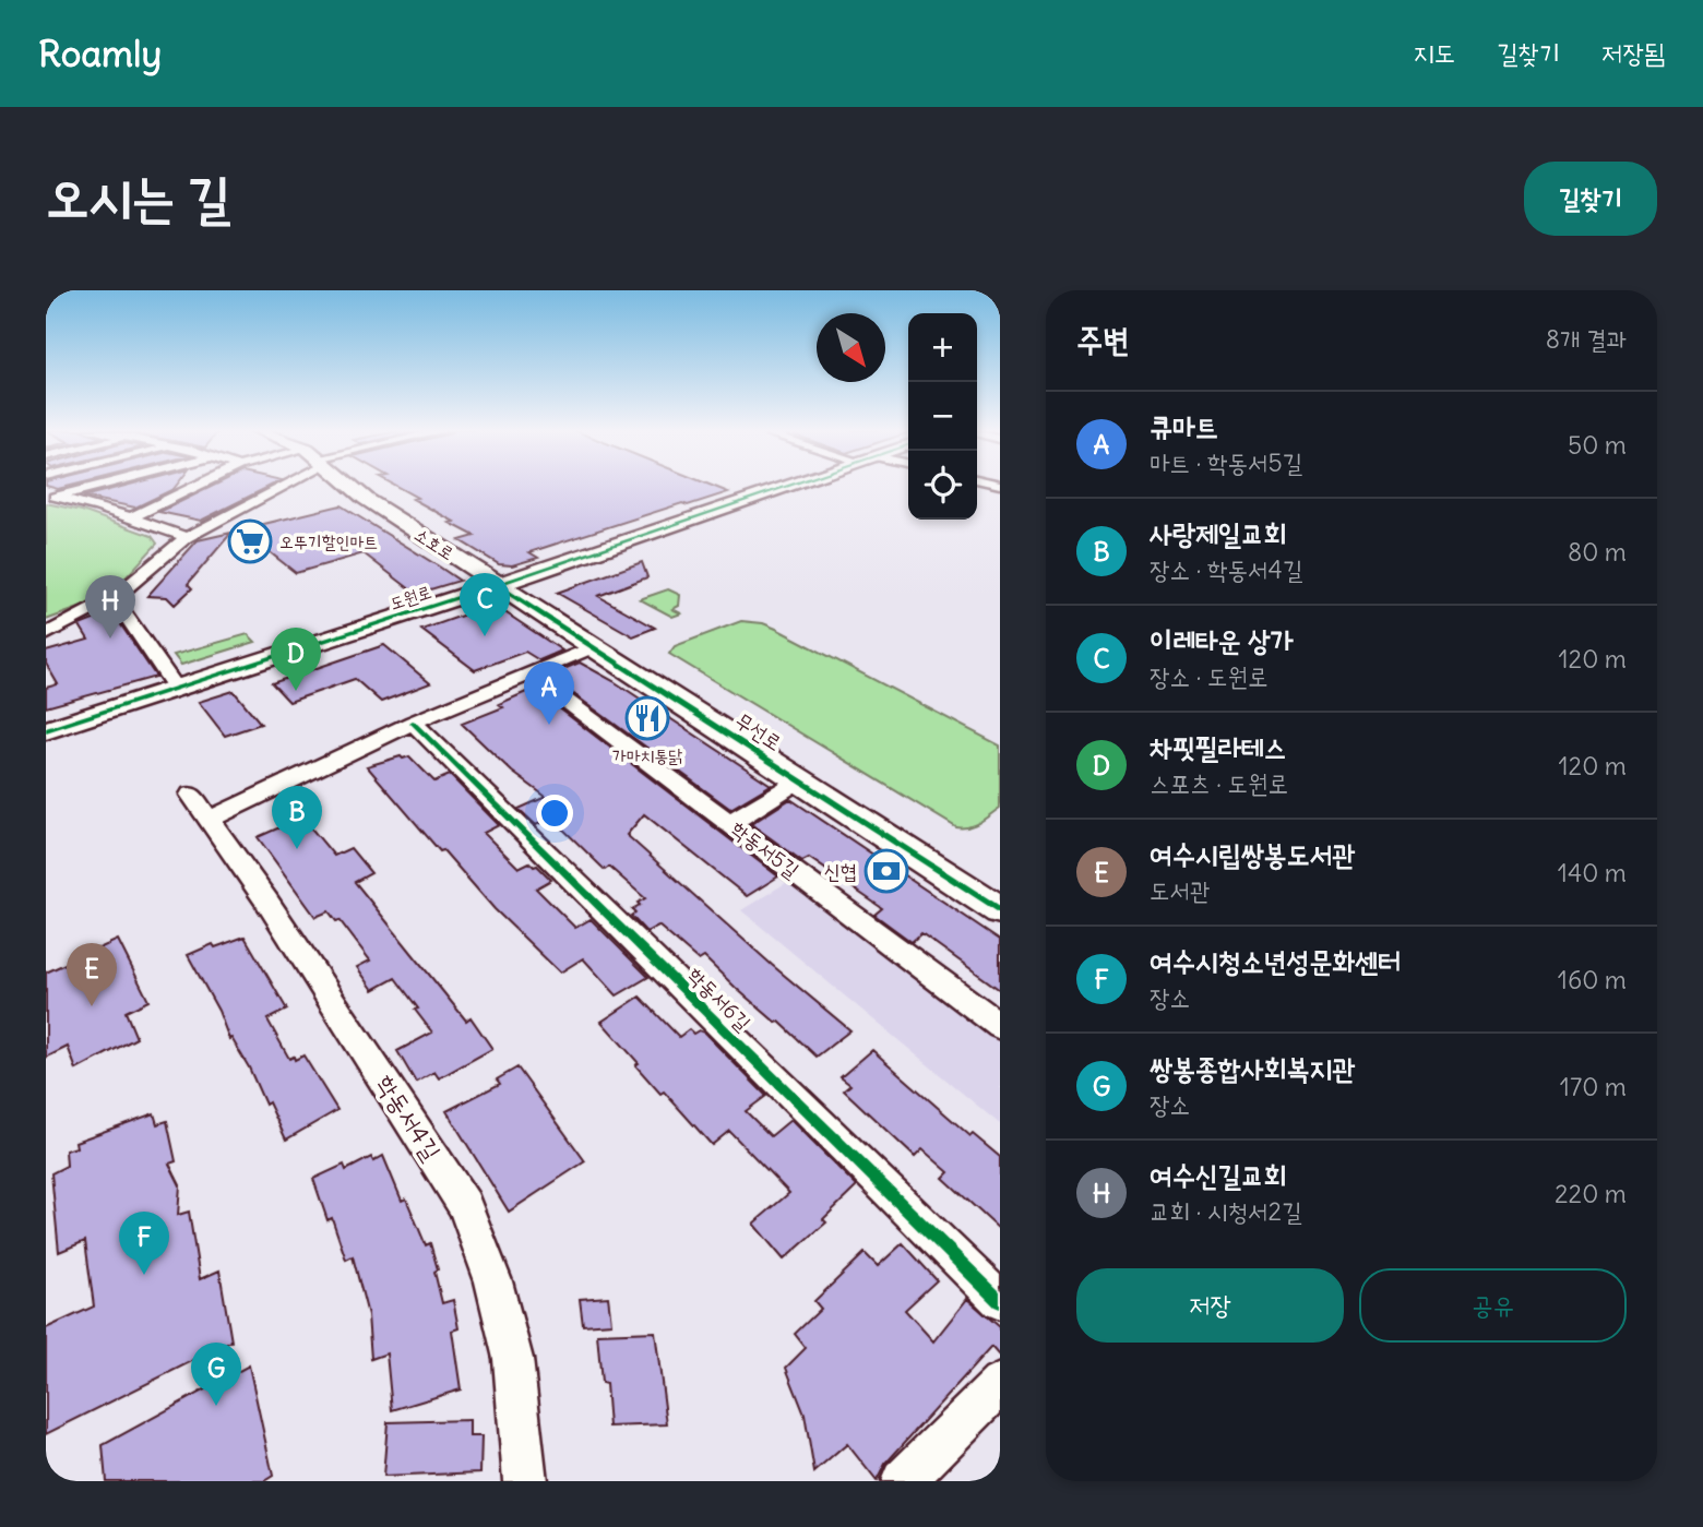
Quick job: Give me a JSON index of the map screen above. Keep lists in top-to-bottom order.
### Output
{
  "streets": {
    "street": [
      "소호로",
      "도원로",
      "무선로",
      "학동서5길",
      "학동서6길",
      "학동서4길"
    ]
  },
  "crossings": [
    ["소호로", "도원로"],
    ["소호로", "무선로"],
    ["도원로", "무선로"]
  ],
  "places": {
    "supermarket": ["오뚜기할인마트"],
    "restaurant": ["가마치통닭"],
    "bank": ["신협"]
  },
  "north": "bottom right",
  "page": {
    "header": "Roamly",
    "nav": ["지도", "길찾기", "저장됨"],
    "buttons": [
      "길찾기",
      ["저장", "공유"]
    ],
    "title": "오시는 길",
    "heading": ["주변", "8개 결과"],
    "map_buttons": ["+", "−"],
    "list": [
      {
        "mark": "A",
        "name": "큐마트",
        "note": "마트 · 학동서5길",
        "value": "50 m"
      },
      {
        "mark": "B",
        "name": "사랑제일교회",
        "note": "장소 · 학동서4길",
        "value": "80 m"
      },
      {
        "mark": "C",
        "name": "이레타운 상가",
        "note": "장소 · 도원로",
        "value": "120 m"
      },
      {
        "mark": "D",
        "name": "차핏필라테스",
        "note": "스포츠 · 도원로",
        "value": "120 m"
      },
      {
        "mark": "E",
        "name": "여수시립쌍봉도서관",
        "note": "도서관",
        "value": "140 m"
      },
      {
        "mark": "F",
        "name": "여수시청소년성문화센터",
        "note": "장소",
        "value": "160 m"
      },
      {
        "mark": "G",
        "name": "쌍봉종합사회복지관",
        "note": "장소",
        "value": "170 m"
      },
      {
        "mark": "H",
        "name": "여수신길교회",
        "note": "교회 · 시청서2길",
        "value": "220 m"
      }
    ],
    "pins": [
      "C",
      "H",
      "D",
      "A",
      "B",
      "E",
      "F",
      "G"
    ]
  }
}
